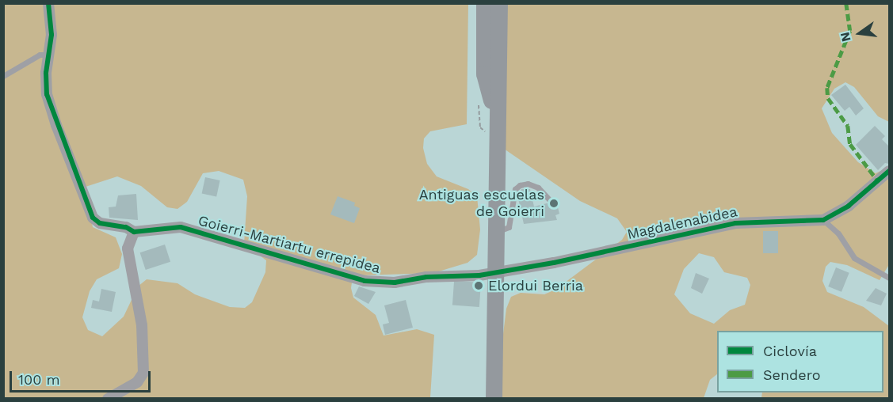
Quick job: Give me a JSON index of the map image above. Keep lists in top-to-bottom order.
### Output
{
  "streets": {
    "street": ["Magdalenabidea", "Goierri-Martiartu errepidea"]
  },
  "crossings": [
    ["Magdalenabidea", "Goierri-Martiartu errepidea"]
  ],
  "places": ["Antiguas escuelas de Goierri", "Elordui Berria"],
  "legend": ["Ciclovía", "Sendero"],
  "scale_bar": "100 m",
  "north": "left"
}
